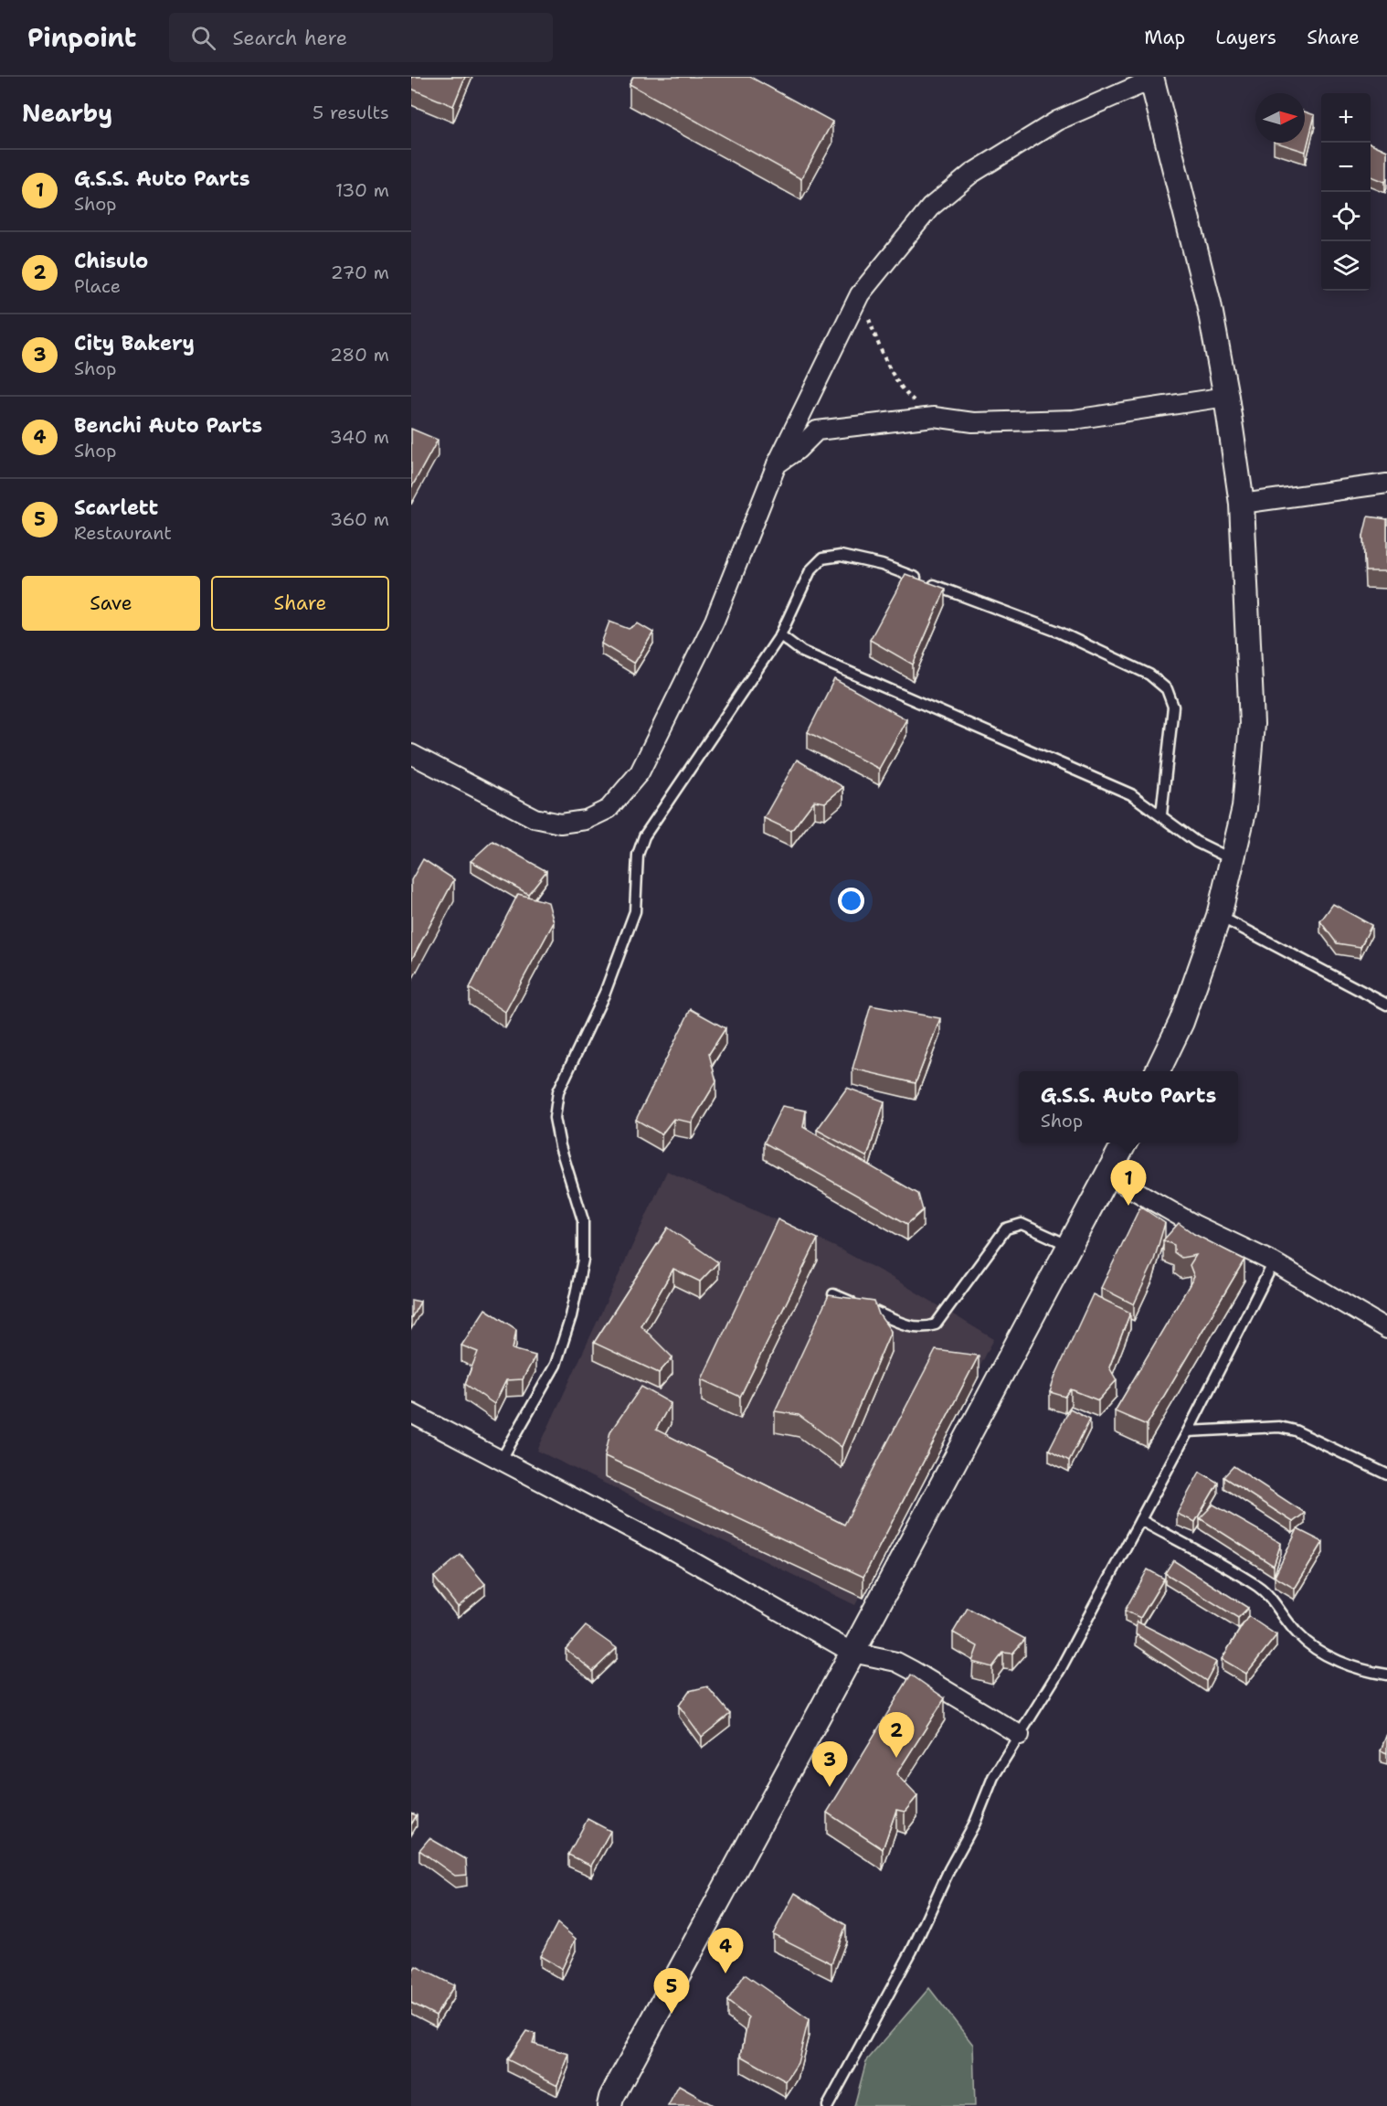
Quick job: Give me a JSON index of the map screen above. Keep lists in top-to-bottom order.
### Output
{
  "north": "right",
  "page": {
    "header": "Pinpoint",
    "search": "Search here",
    "nav": ["Map", "Layers", "Share"],
    "heading": ["Nearby", "5 results"],
    "map_buttons": ["+", "−"],
    "list": [
      {
        "mark": "1",
        "name": "G.S.S. Auto Parts",
        "note": "Shop",
        "value": "130 m"
      },
      {
        "mark": "2",
        "name": "Chisulo",
        "note": "Place",
        "value": "270 m"
      },
      {
        "mark": "3",
        "name": "City Bakery",
        "note": "Shop",
        "value": "280 m"
      },
      {
        "mark": "4",
        "name": "Benchi Auto Parts",
        "note": "Shop",
        "value": "340 m"
      },
      {
        "mark": "5",
        "name": "Scarlett",
        "note": "Restaurant",
        "value": "360 m"
      }
    ],
    "buttons": ["Save", "Share"],
    "popup": ["G.S.S. Auto Parts", "Shop"],
    "pins": [
      "1",
      "2",
      "3",
      "4",
      "5"
    ]
  }
}
